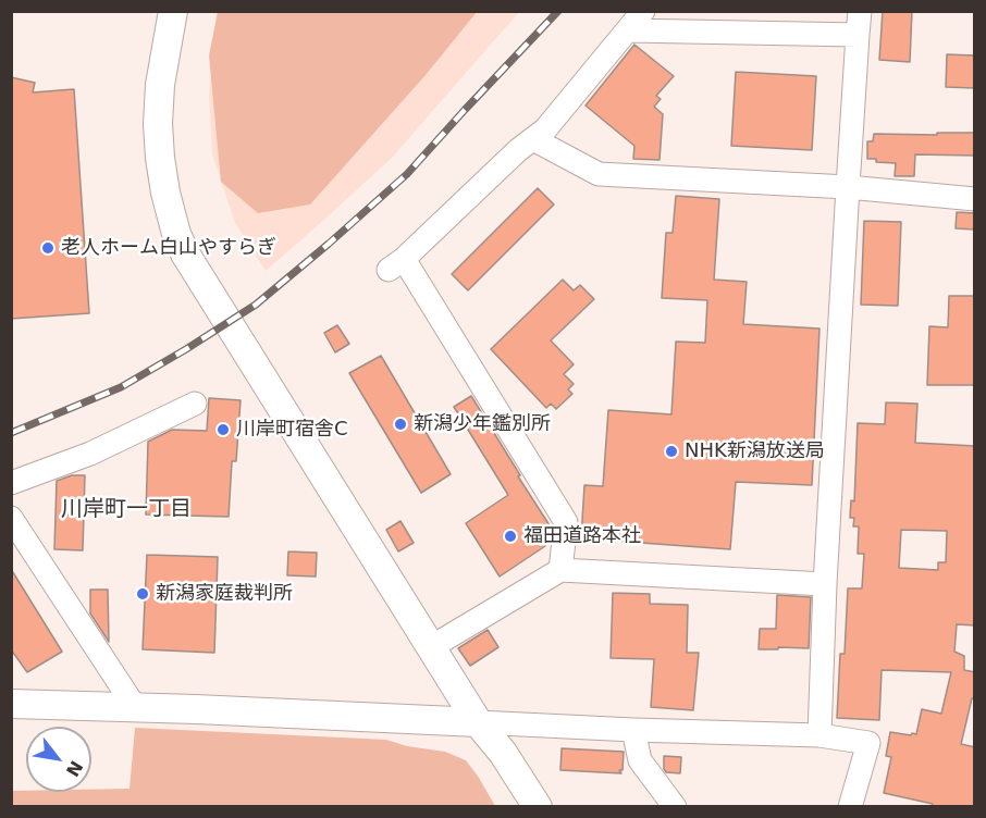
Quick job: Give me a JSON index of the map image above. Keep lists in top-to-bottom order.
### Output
{
  "districts": ["川岸町一丁目"],
  "places": [
    "老人ホーム白山やすらぎ",
    "新潟少年鑑別所",
    "川岸町宿舎C",
    "NHK新潟放送局",
    "福田道路本社",
    "新潟家庭裁判所"
  ],
  "north": "bottom right"
}
